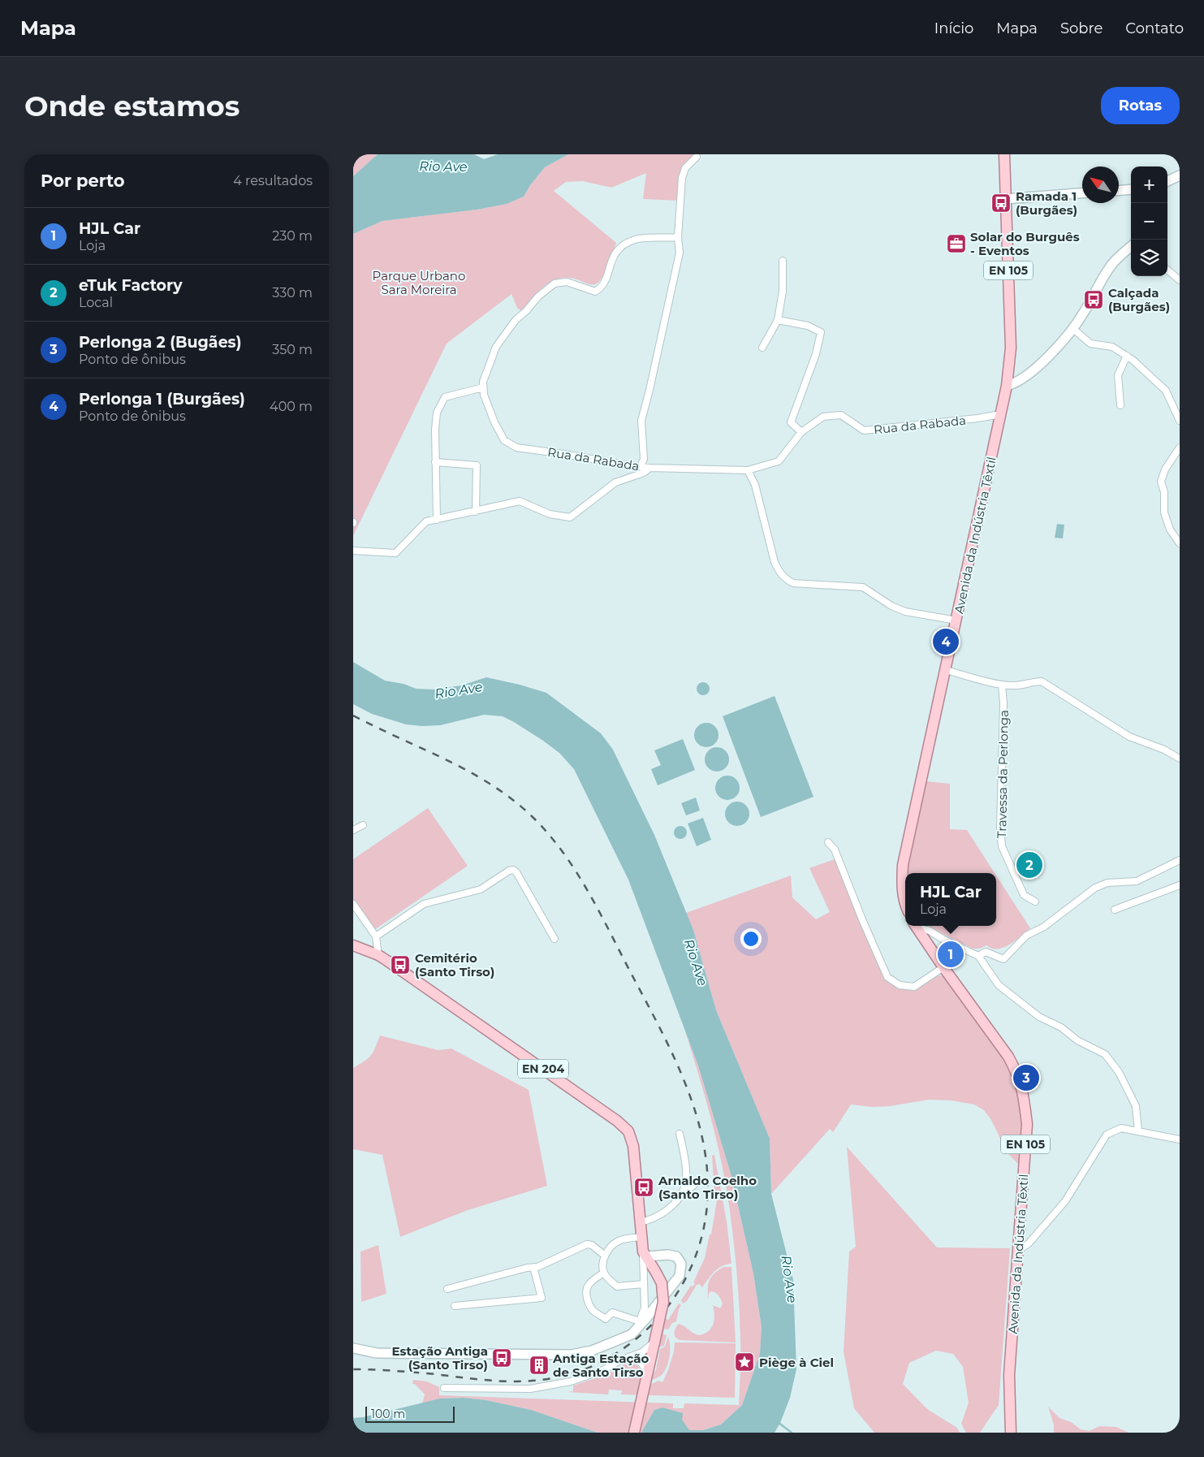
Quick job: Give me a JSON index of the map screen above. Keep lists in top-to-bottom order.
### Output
{
  "streets": {
    "main road": ["EN 105", "Avenida da Indústria Têxtil", "EN 204"],
    "street": ["Rua da Rabada", "Travessa da Perlonga"]
  },
  "crossings": [
    ["EN 105", "Avenida da Indústria Têxtil"],
    ["Rua da Rabada", "Avenida da Indústria Têxtil"]
  ],
  "water": ["Rio Ave"],
  "parks": ["Parque Urbano Sara Moreira"],
  "places": {
    "bus stop": [
      "Ramada 1 (Burgães)",
      "Calçada (Burgães)",
      "Cemitério (Santo Tirso)",
      "Arnaldo Coelho (Santo Tirso)",
      "Estação Antiga (Santo Tirso)"
    ],
    "office": ["Solar do Burguês - Eventos"],
    "place": ["Piège à Ciel"],
    "building": ["Antiga Estação de Santo Tirso"]
  },
  "scale_bar": "100 m",
  "north": "top left",
  "page": {
    "header": "Mapa",
    "nav": [
      "Início",
      "Mapa",
      "Sobre",
      "Contato"
    ],
    "buttons": "Rotas",
    "title": "Onde estamos",
    "heading": ["Por perto", "4 resultados"],
    "map_buttons": ["+", "−"],
    "list": [
      {
        "mark": "1",
        "name": "HJL Car",
        "note": "Loja",
        "value": "230 m"
      },
      {
        "mark": "2",
        "name": "eTuk Factory",
        "note": "Local",
        "value": "330 m"
      },
      {
        "mark": "3",
        "name": "Perlonga 2 (Bugães)",
        "note": "Ponto de ônibus",
        "value": "350 m"
      },
      {
        "mark": "4",
        "name": "Perlonga 1 (Burgães)",
        "note": "Ponto de ônibus",
        "value": "400 m"
      }
    ],
    "pins": [
      "4",
      "2",
      "1",
      "3"
    ],
    "popup": ["HJL Car", "Loja"],
    "scale": "100 m"
  }
}
